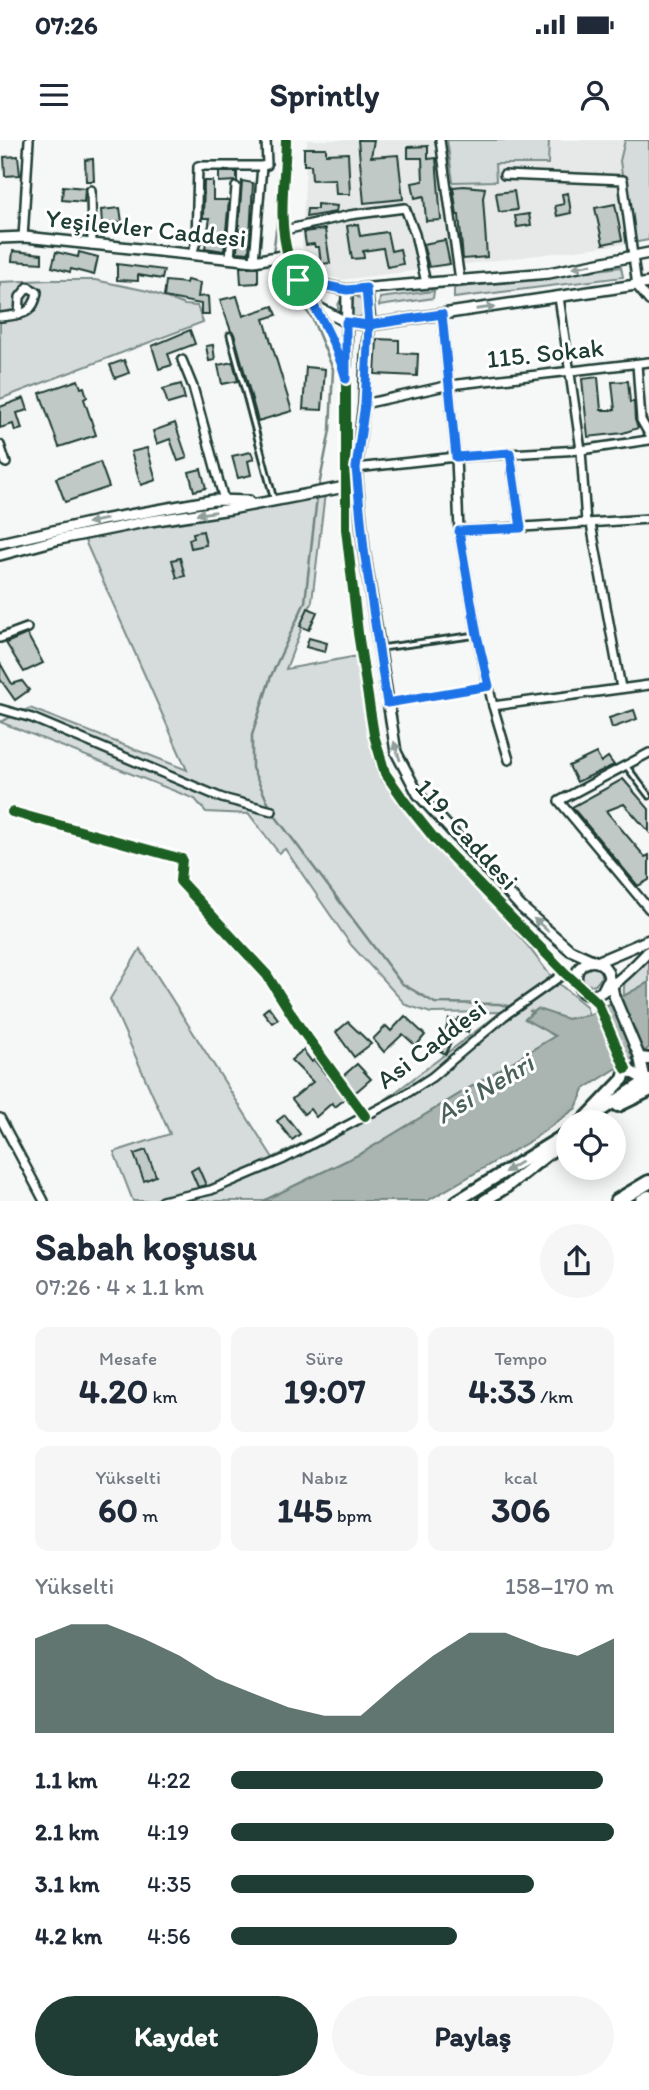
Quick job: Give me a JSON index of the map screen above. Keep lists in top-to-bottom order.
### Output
{
  "streets": {
    "street": [
      "Yeşilevler Caddesi",
      "115. Sokak",
      "119. Caddesi",
      "Asi Caddesi"
    ]
  },
  "crossings": [
    ["Yeşilevler Caddesi", "119. Caddesi"],
    ["115. Sokak", "119. Caddesi"],
    ["119. Caddesi", "Asi Caddesi"]
  ],
  "water": ["Asi Nehri"],
  "page": {
    "status": "07:26",
    "header": "Sprintly",
    "heading": ["Sabah koşusu", "07:26 · 4 × 1.1 km"],
    "stats": [
      ["Mesafe", "4.20 km"],
      ["Süre", "19:07"],
      ["Tempo", "4:33 /km"],
      ["Yükselti", "60 m"],
      ["Nabız", "145 bpm"],
      ["kcal", "306"]
    ],
    "chart": ["Yükselti", "158–170 m"],
    "list": [
      {
        "name": "1.1 km",
        "note": "4:22"
      },
      {
        "name": "2.1 km",
        "note": "4:19"
      },
      {
        "name": "3.1 km",
        "note": "4:35"
      },
      {
        "name": "4.2 km",
        "note": "4:56"
      }
    ],
    "buttons": ["Kaydet", "Paylaş"]
  }
}
